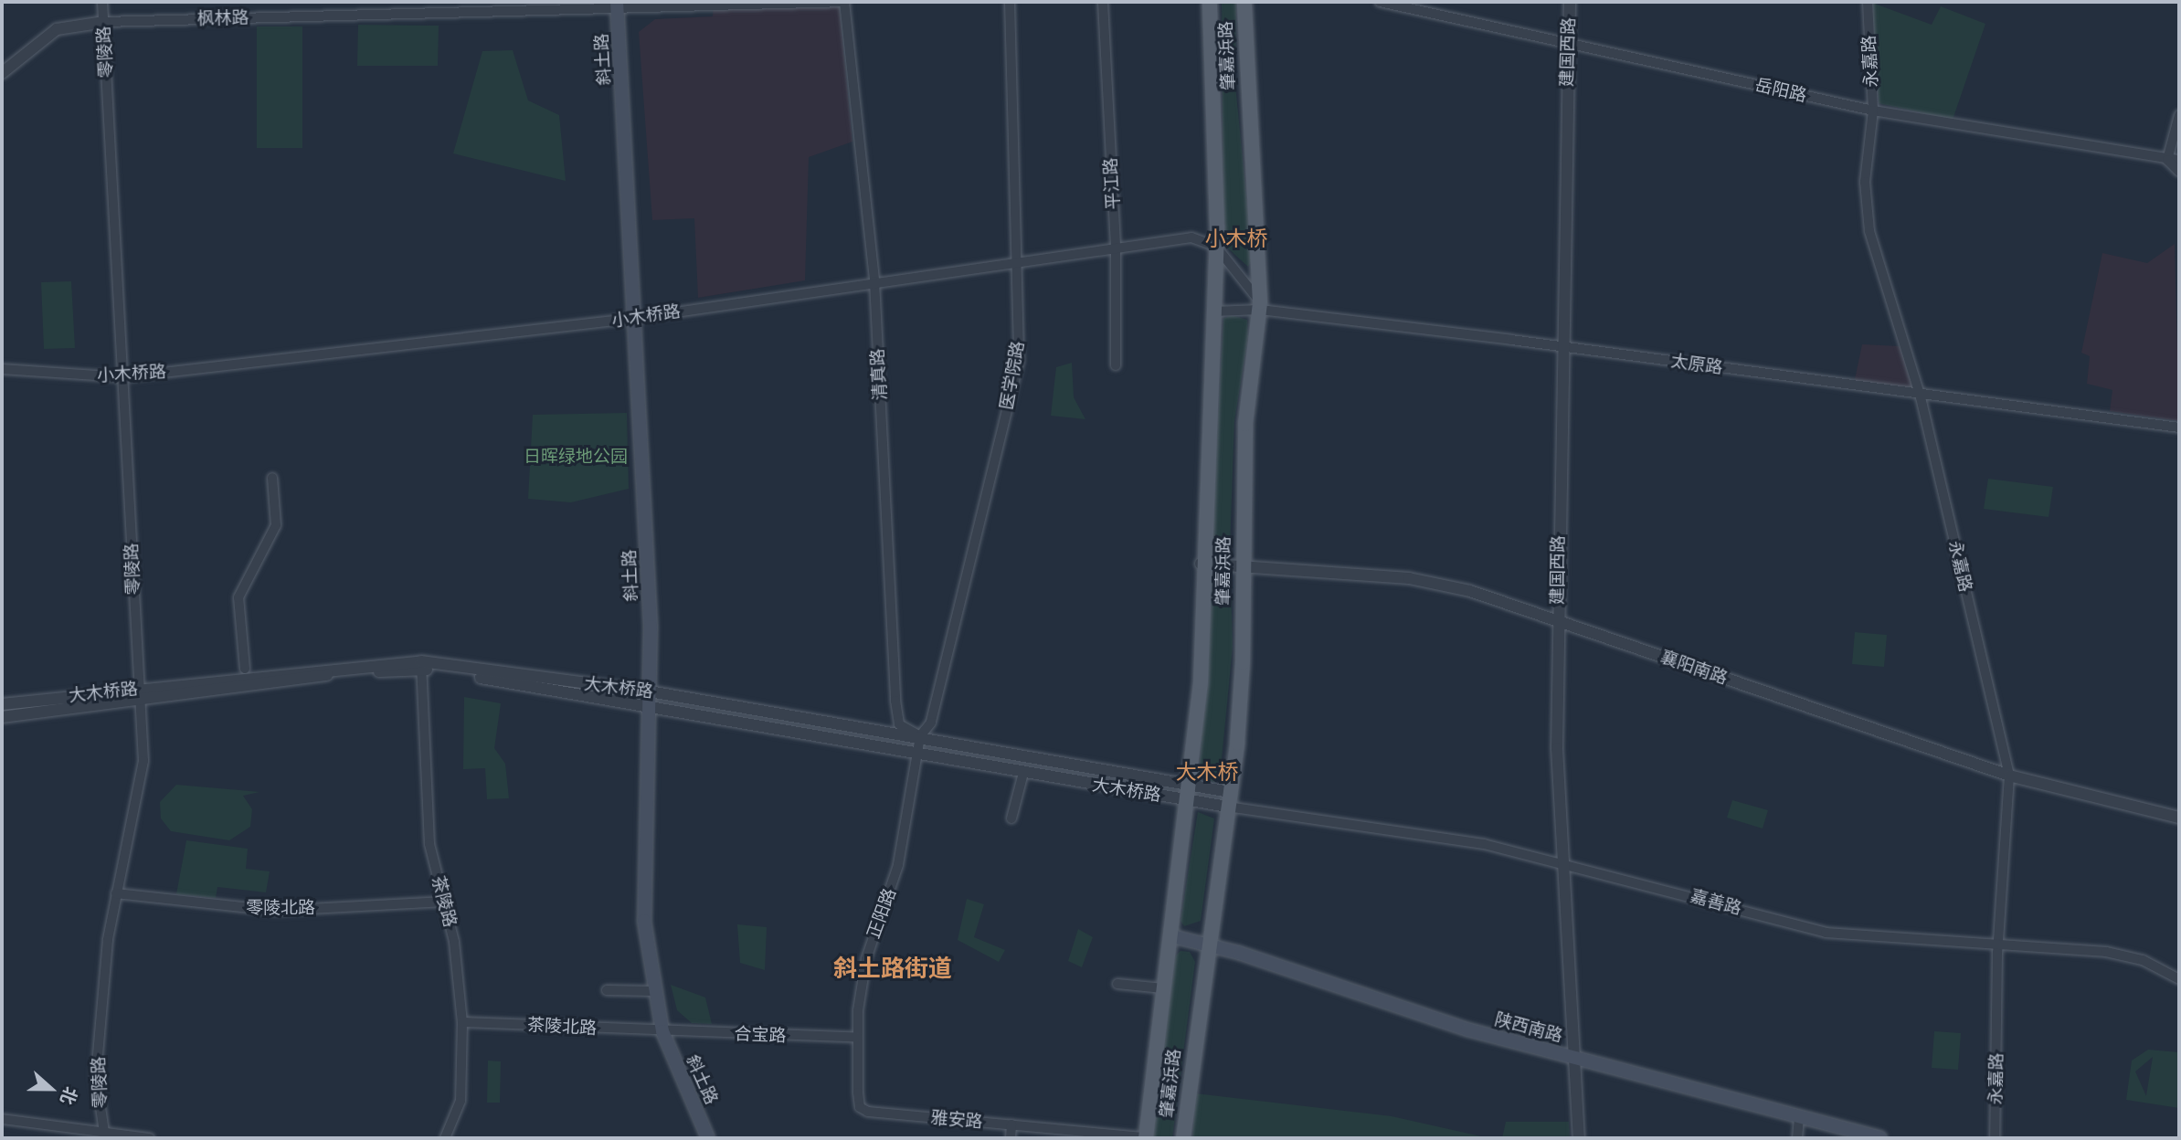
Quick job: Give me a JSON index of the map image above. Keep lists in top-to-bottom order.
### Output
{
  "streets": {
    "main road": ["肇嘉浜路", "斜土路", "陕西南路"],
    "street": [
      "枫林路",
      "零陵路",
      "建国西路",
      "永嘉路",
      "岳阳路",
      "平江路",
      "小木桥路",
      "太原路",
      "清真路",
      "医学院路",
      "襄阳南路",
      "大木桥路",
      "茶陵路",
      "嘉善路",
      "零陵北路",
      "正阳路",
      "茶陵北路",
      "合宝路",
      "雅安路"
    ]
  },
  "crossings": [
    ["枫林路", "零陵路"],
    ["枫林路", "斜土路"],
    ["枫林路", "清真路"],
    ["零陵路", "小木桥路"],
    ["零陵路", "大木桥路"],
    ["零陵路", "零陵北路"],
    ["建国西路", "岳阳路"],
    ["建国西路", "太原路"],
    ["建国西路", "襄阳南路"],
    ["建国西路", "嘉善路"],
    ["建国西路", "陕西南路"],
    ["肇嘉浜路", "小木桥路"],
    ["肇嘉浜路", "太原路"],
    ["肇嘉浜路", "襄阳南路"],
    ["肇嘉浜路", "大木桥路"],
    ["肇嘉浜路", "嘉善路"],
    ["肇嘉浜路", "陕西南路"],
    ["肇嘉浜路", "雅安路"],
    ["斜土路", "小木桥路"],
    ["斜土路", "大木桥路"],
    ["斜土路", "茶陵北路"],
    ["斜土路", "合宝路"],
    ["永嘉路", "岳阳路"],
    ["永嘉路", "太原路"],
    ["永嘉路", "襄阳南路"],
    ["永嘉路", "嘉善路"],
    ["平江路", "小木桥路"],
    ["小木桥路", "清真路"],
    ["小木桥路", "医学院路"],
    ["清真路", "医学院路"],
    ["清真路", "大木桥路"],
    ["清真路", "正阳路"],
    ["医学院路", "大木桥路"],
    ["医学院路", "正阳路"],
    ["大木桥路", "茶陵路"],
    ["大木桥路", "嘉善路"],
    ["大木桥路", "正阳路"],
    ["茶陵路", "零陵北路"],
    ["茶陵路", "茶陵北路"],
    ["正阳路", "合宝路"],
    ["正阳路", "雅安路"],
    ["茶陵北路", "合宝路"]
  ],
  "districts": ["小木桥", "大木桥", "斜土路街道"],
  "parks": ["日晖绿地公园"],
  "north": "right"
}
